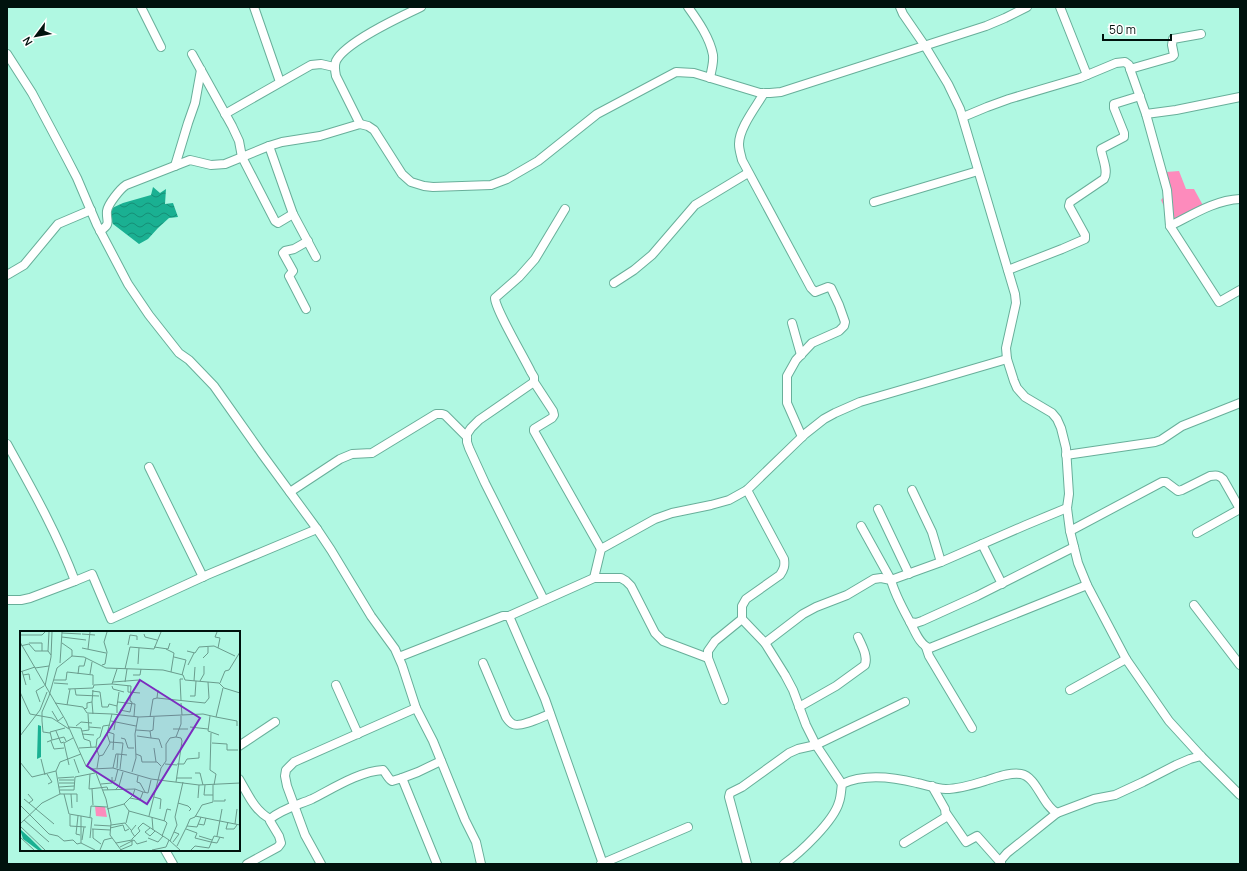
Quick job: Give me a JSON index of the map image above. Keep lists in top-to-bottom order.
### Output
{
  "scale_bar": "50 m",
  "north": "bottom left"
}
